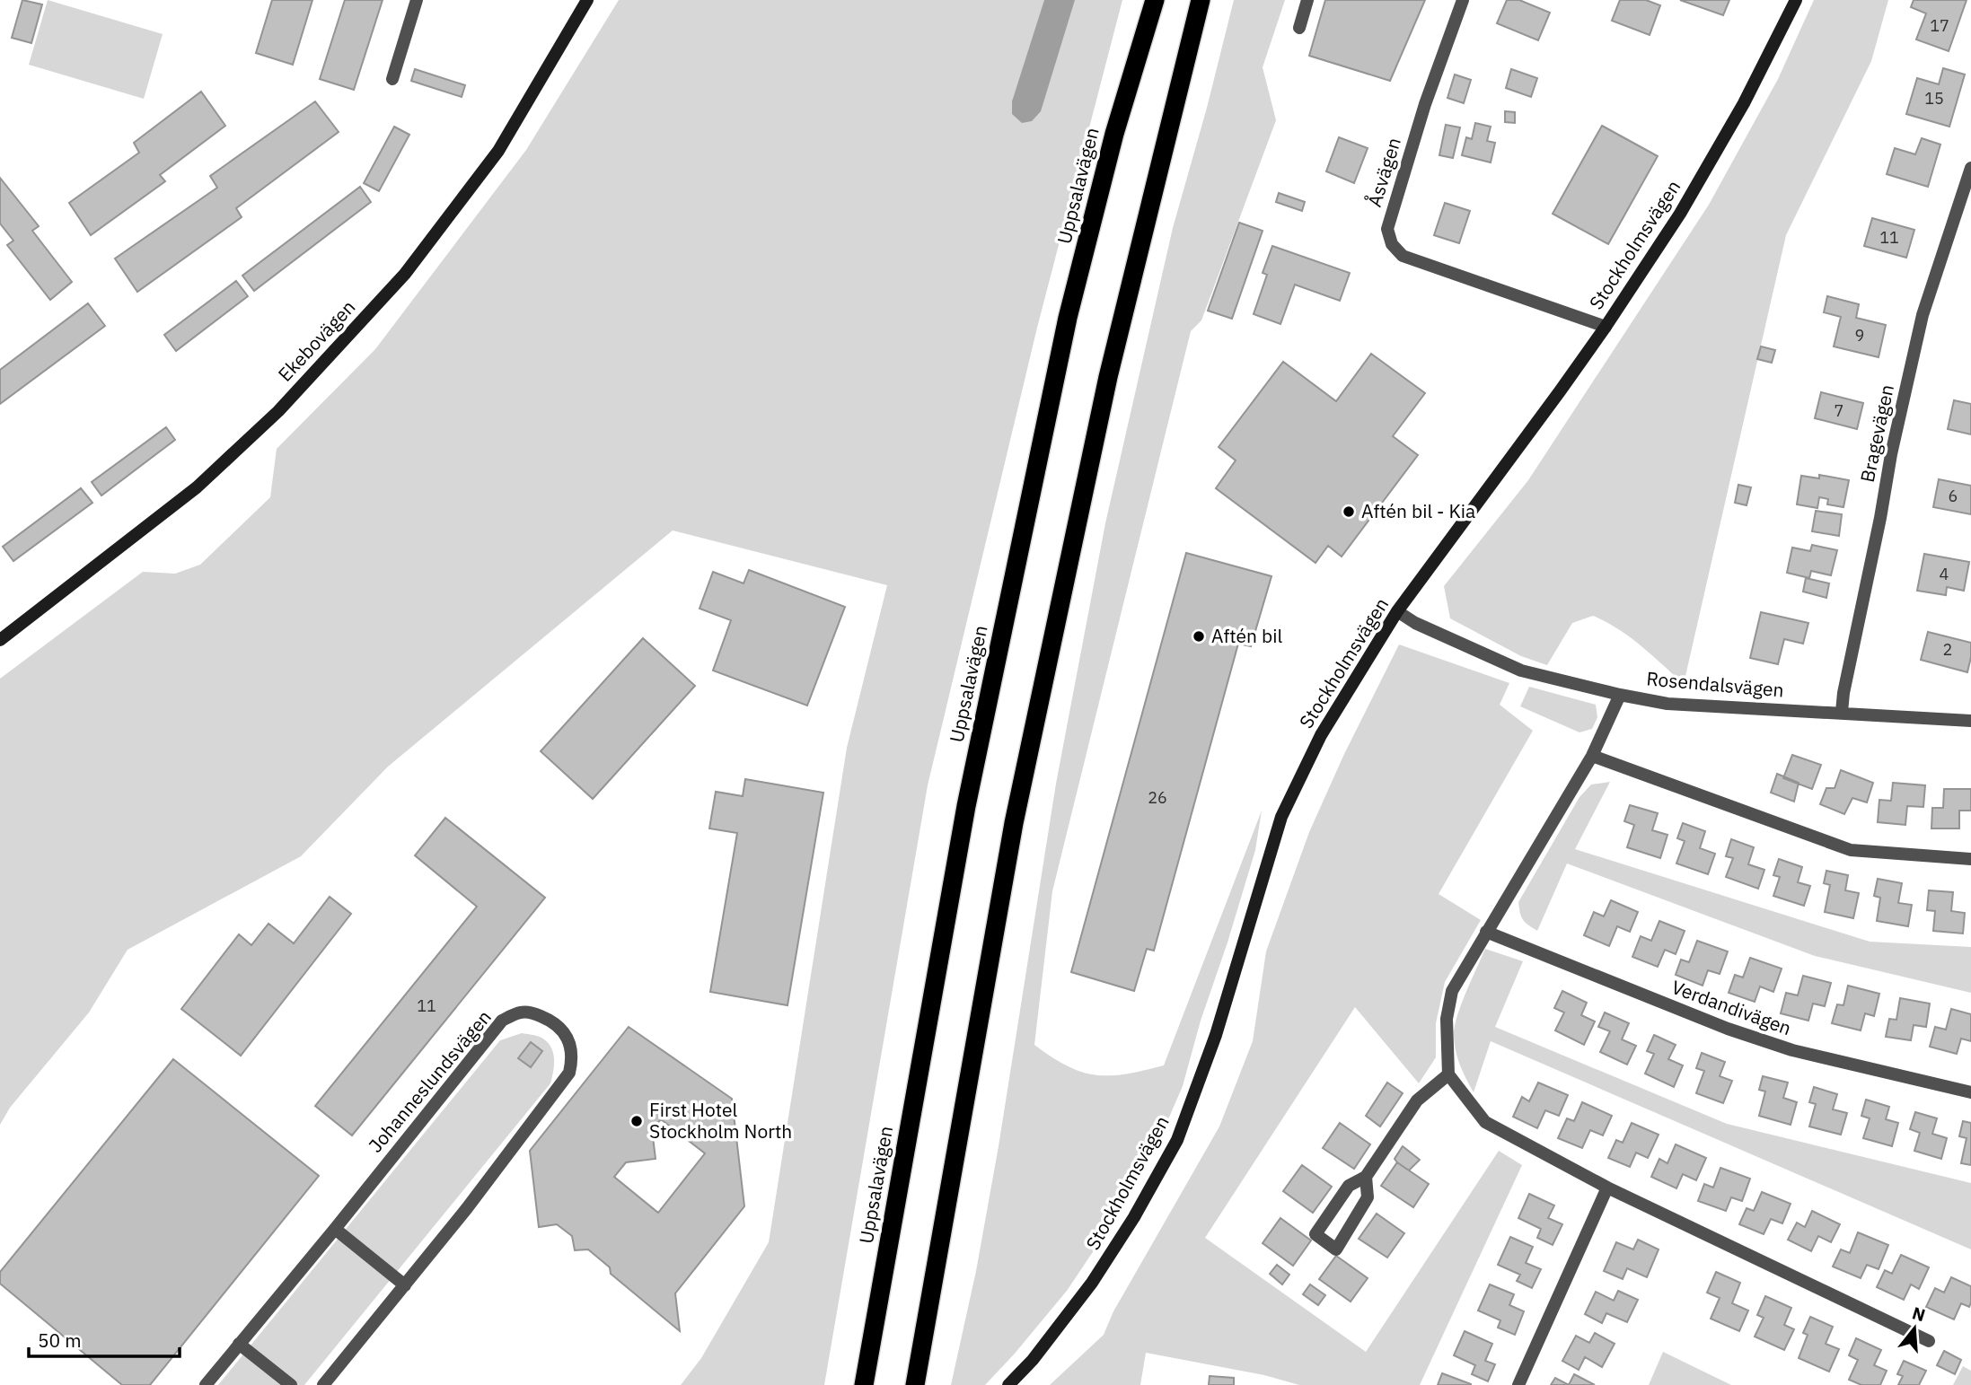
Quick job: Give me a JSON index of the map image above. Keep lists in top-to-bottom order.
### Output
{
  "streets": {
    "highway": ["Uppsalavägen"],
    "main road": ["Stockholmsvägen", "Ekebovägen"],
    "street": [
      "Åsvägen",
      "Bragevägen",
      "Rosendalsvägen",
      "Verdandivägen",
      "Johanneslundsvägen"
    ]
  },
  "crossings": [
    ["Åsvägen", "Stockholmsvägen"],
    ["Stockholmsvägen", "Rosendalsvägen"],
    ["Bragevägen", "Rosendalsvägen"]
  ],
  "places": ["Aftén bil - Kia", "Aftén bil", "First Hotel Stockholm North"],
  "house_numbers": [
    "17",
    "15",
    "11",
    "9",
    "7",
    "6",
    "4",
    "2",
    "26",
    "11"
  ],
  "scale_bar": "50 m",
  "north": "top"
}
